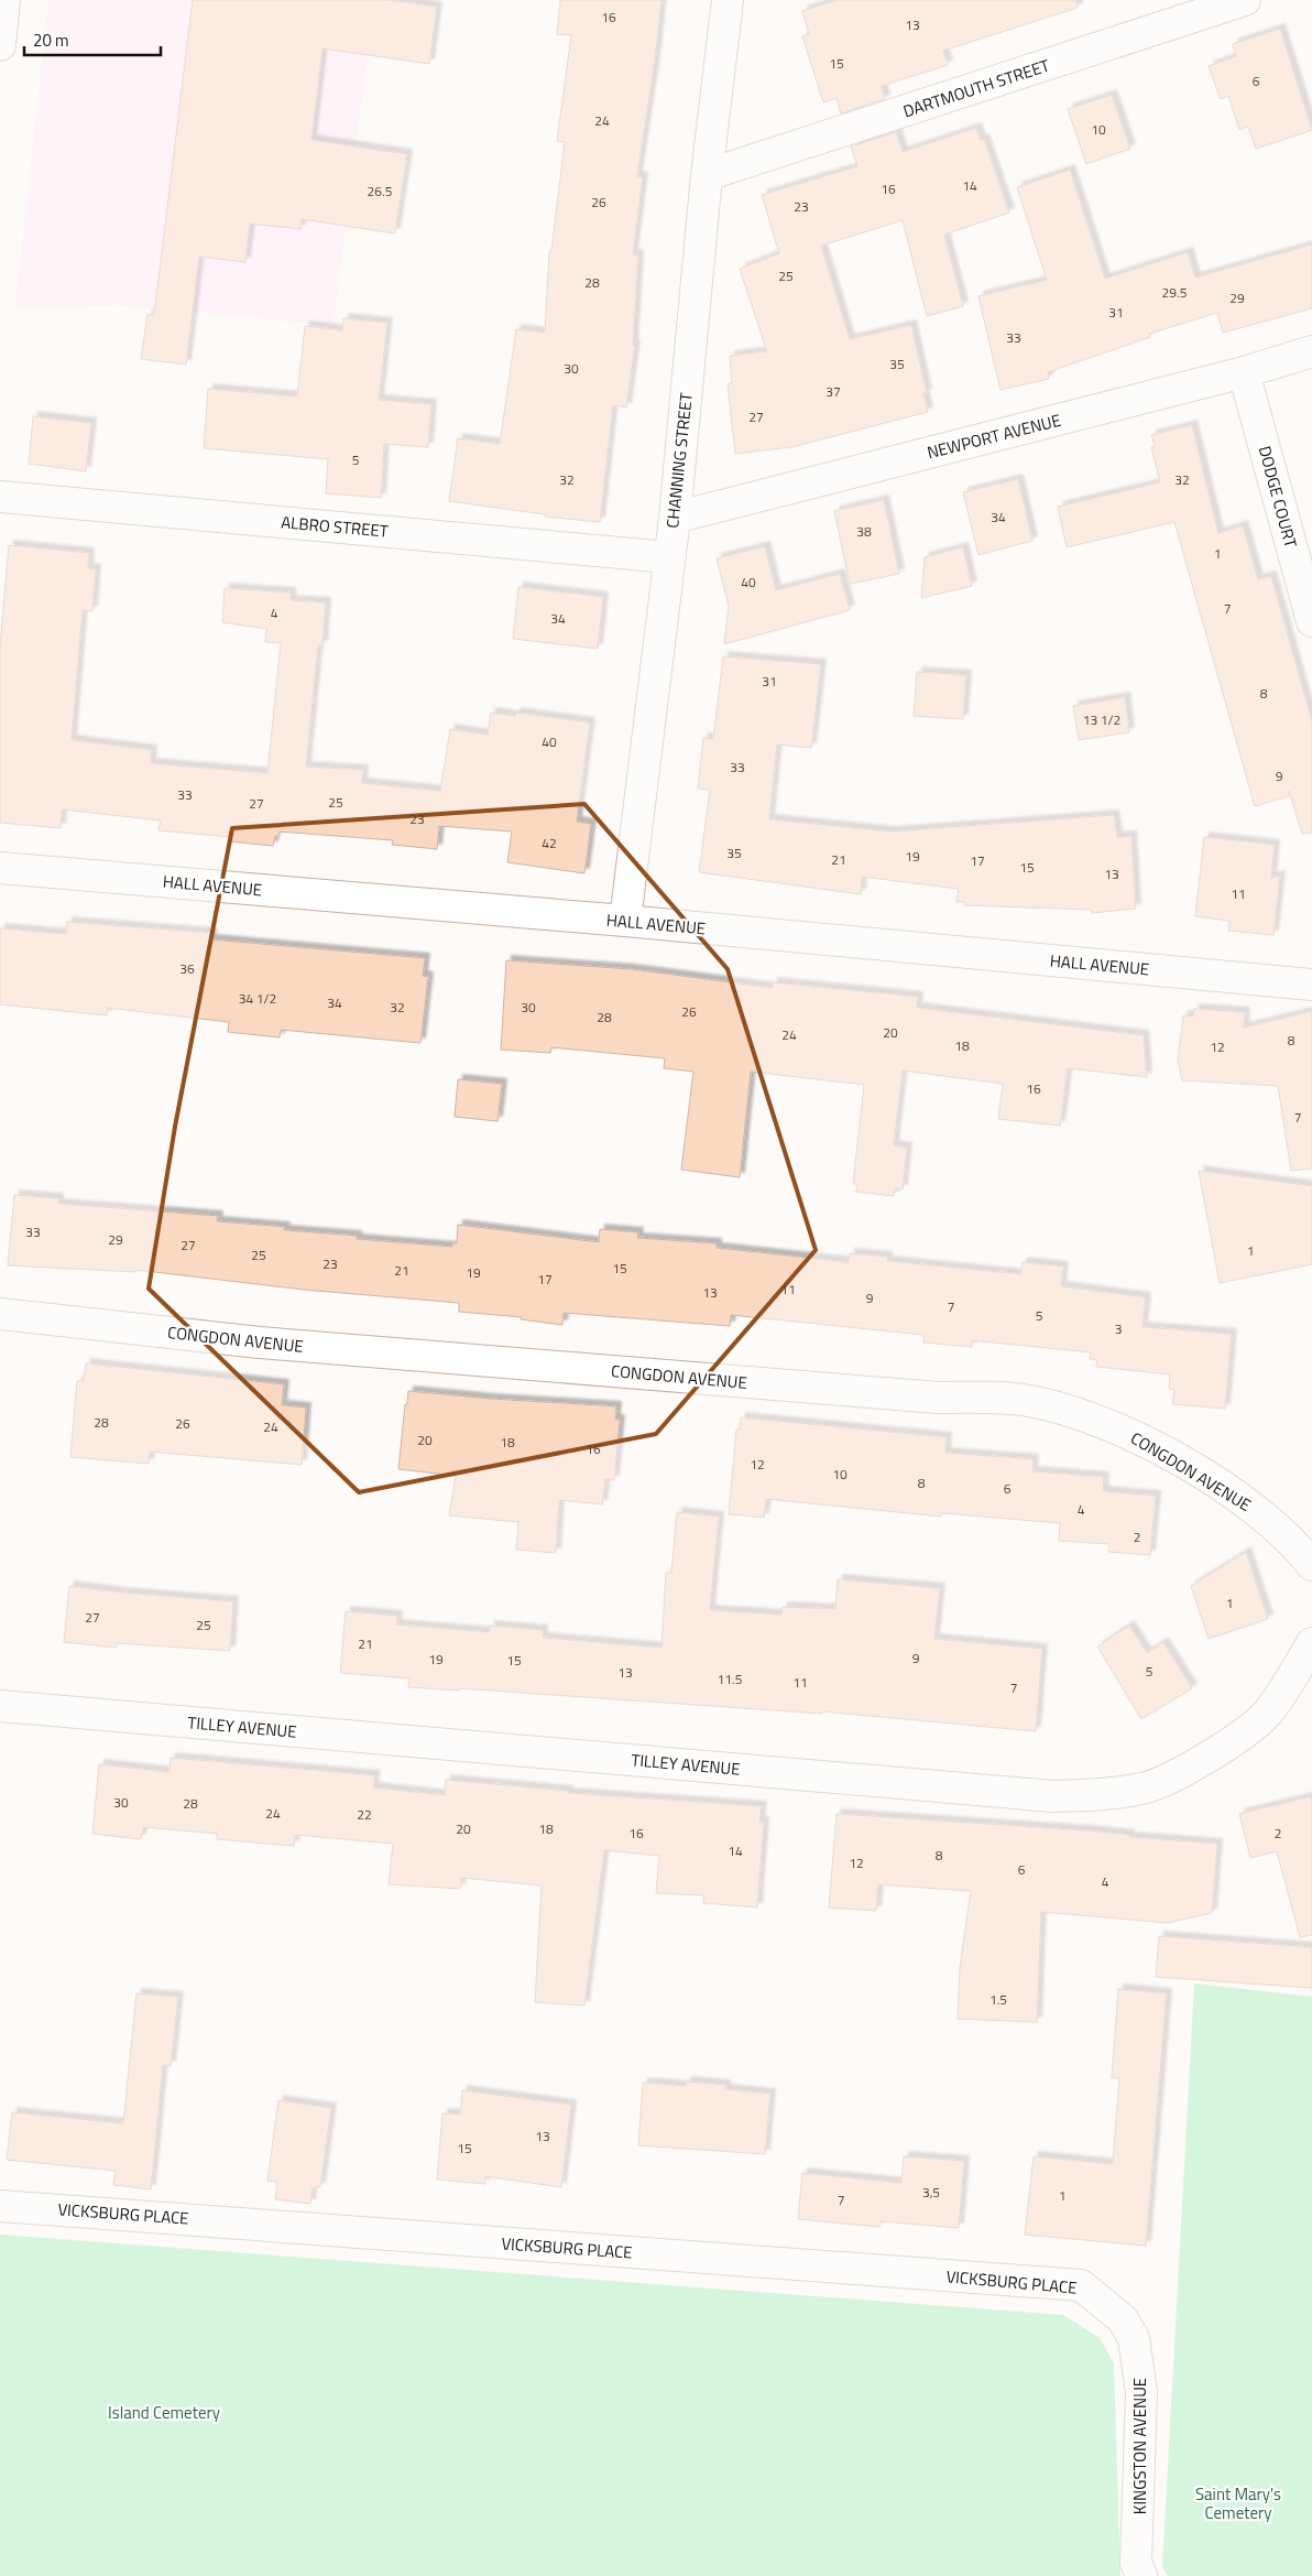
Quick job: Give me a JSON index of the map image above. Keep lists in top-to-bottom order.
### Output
{
  "streets": {
    "street": [
      "DARTMOUTH STREET",
      "NEWPORT AVENUE",
      "CHANNING STREET",
      "DODGE COURT",
      "ALBRO STREET",
      "HALL AVENUE",
      "CONGDON AVENUE",
      "TILLEY AVENUE",
      "VICKSBURG PLACE",
      "KINGSTON AVENUE"
    ]
  },
  "crossings": [
    ["DARTMOUTH STREET", "CHANNING STREET"],
    ["NEWPORT AVENUE", "CHANNING STREET"],
    ["NEWPORT AVENUE", "DODGE COURT"],
    ["CHANNING STREET", "ALBRO STREET"],
    ["CHANNING STREET", "HALL AVENUE"],
    ["VICKSBURG PLACE", "KINGSTON AVENUE"]
  ],
  "parks": ["Island Cemetery", "Saint Mary's Cemetery"],
  "house_numbers": [
    "16",
    "13",
    "15",
    "6",
    "24",
    "10",
    "14",
    "16",
    "26.5",
    "26",
    "23",
    "25",
    "28",
    "29.5",
    "29",
    "31",
    "33",
    "35",
    "30",
    "37",
    "27",
    "5",
    "32",
    "32",
    "34",
    "38",
    "1",
    "40",
    "7",
    "4",
    "34",
    "31",
    "8",
    "13 1/2",
    "40",
    "33",
    "9",
    "33",
    "25",
    "27",
    "23",
    "42",
    "35",
    "19",
    "21",
    "17",
    "15",
    "13",
    "11",
    "36",
    "34 1/2",
    "34",
    "32",
    "30",
    "26",
    "28",
    "20",
    "24",
    "8",
    "18",
    "12",
    "16",
    "7",
    "33",
    "29",
    "27",
    "1",
    "25",
    "23",
    "15",
    "21",
    "19",
    "17",
    "11",
    "13",
    "9",
    "7",
    "5",
    "3",
    "28",
    "26",
    "24",
    "20",
    "18",
    "16",
    "12",
    "10",
    "8",
    "6",
    "4",
    "2",
    "1",
    "27",
    "25",
    "21",
    "9",
    "19",
    "15",
    "5",
    "13",
    "11.5",
    "11",
    "7",
    "30",
    "28",
    "24",
    "22",
    "20",
    "18",
    "16",
    "2",
    "14",
    "8",
    "12",
    "6",
    "4",
    "1.5",
    "13",
    "15",
    "3,5",
    "1",
    "7"
  ],
  "scale_bar": "20 m"
}
